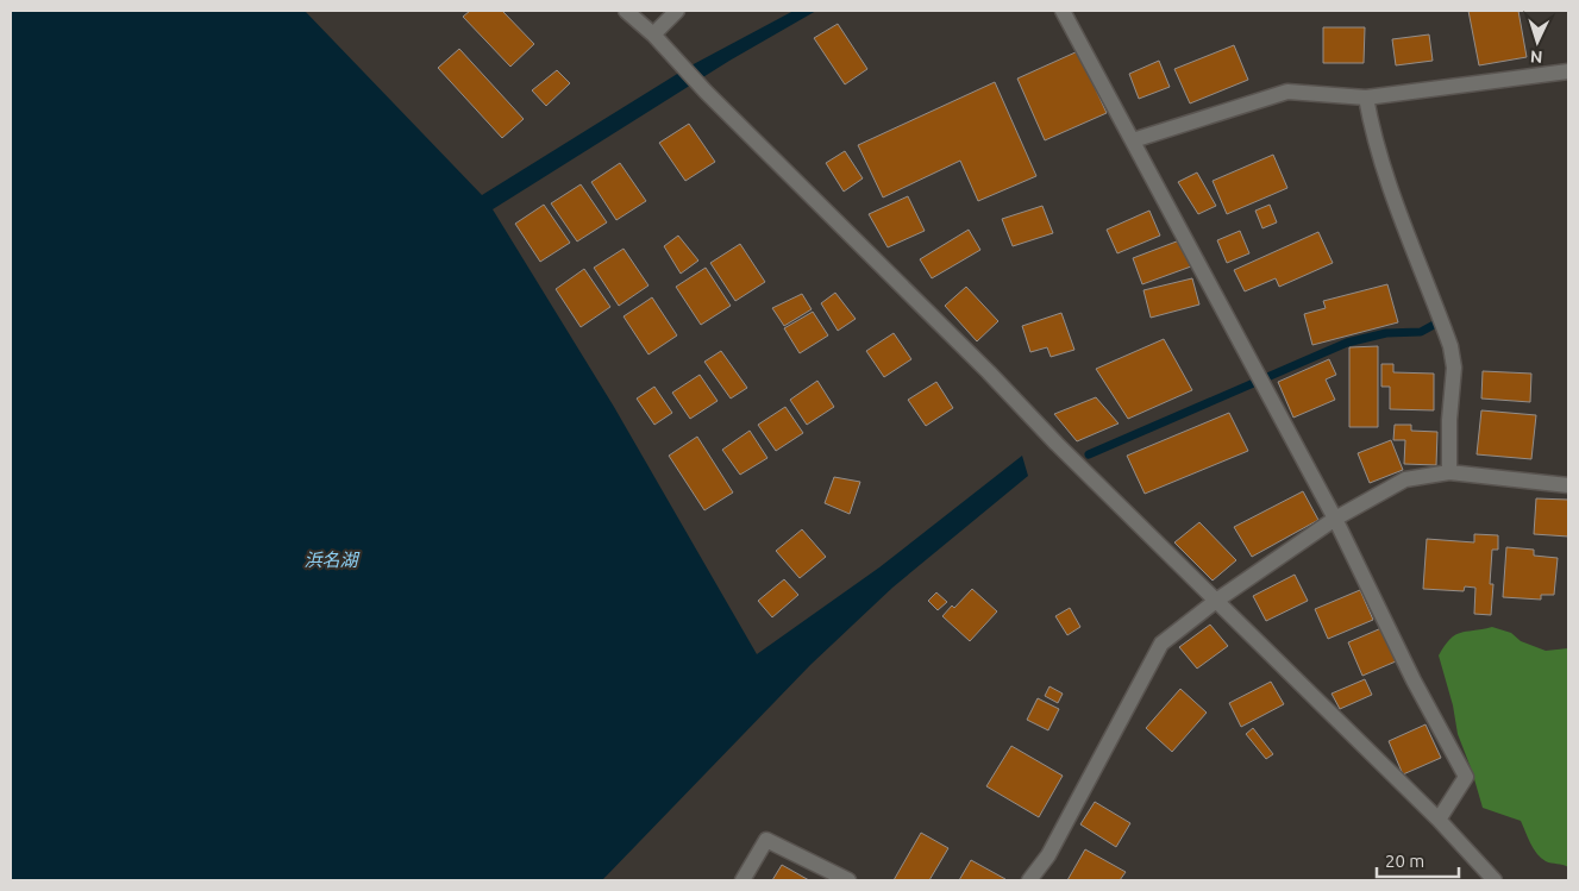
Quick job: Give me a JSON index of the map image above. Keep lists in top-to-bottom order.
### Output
{
  "water": ["浜名湖"],
  "scale_bar": "20 m",
  "north": "bottom"
}
